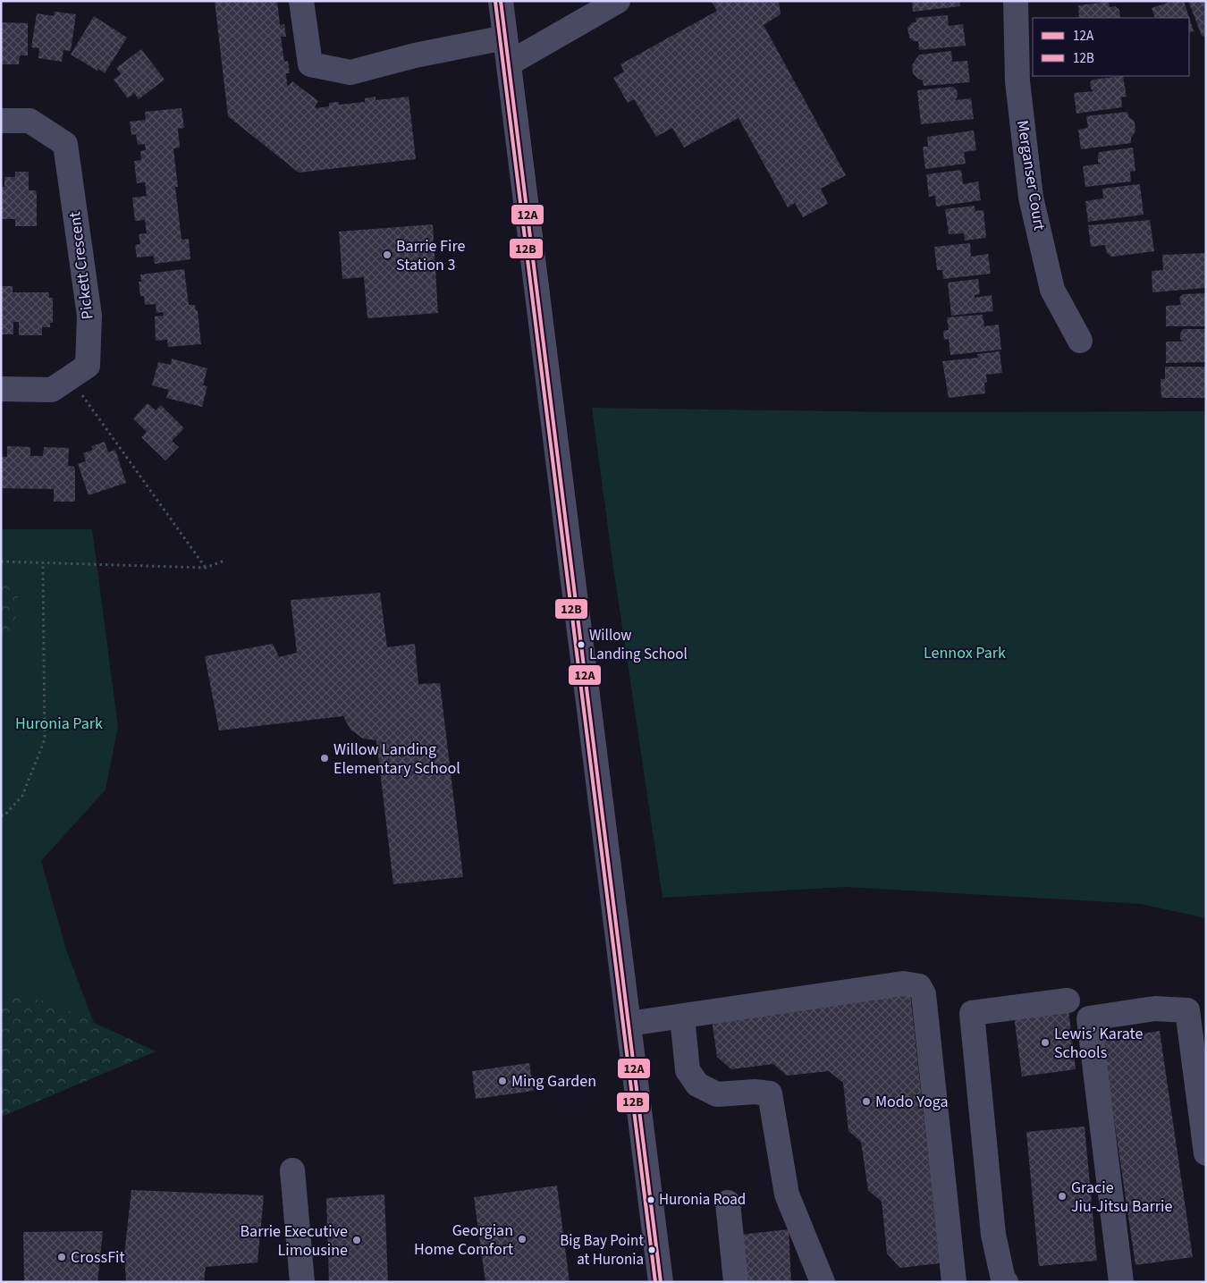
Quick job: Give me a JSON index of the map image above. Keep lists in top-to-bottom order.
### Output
{
  "streets": {
    "street": ["Merganser Court", "Pickett Crescent"]
  },
  "parks": ["Lennox Park", "Huronia Park"],
  "places": [
    "Barrie Fire Station 3",
    "Willow Landing School",
    "Willow Landing Elementary School",
    "Lewis’ Karate Schools",
    "Ming Garden",
    "Modo Yoga",
    "Gracie Jiu-Jitsu Barrie",
    "Huronia Road",
    "Georgian Home Comfort",
    "Barrie Executive Limousine",
    "Big Bay Point at Huronia",
    "CrossFit"
  ],
  "lines": ["transit line 12A", "transit line 12B"],
  "legend": ["12A", "12B"]
}
